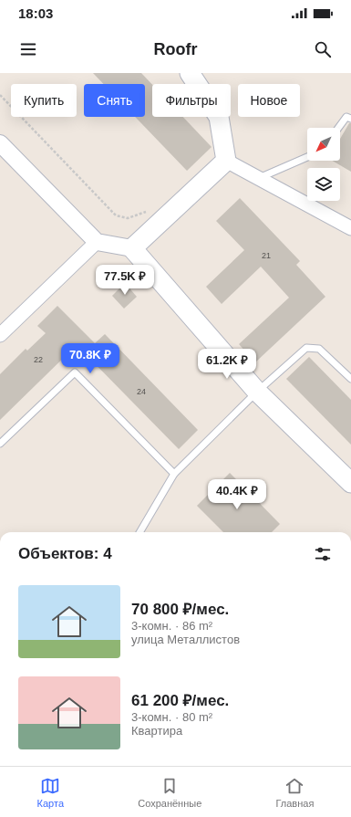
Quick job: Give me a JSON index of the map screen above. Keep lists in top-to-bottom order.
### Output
{
  "house_numbers": ["21", "22", "24"],
  "north": "bottom left",
  "page": {
    "status": "18:03",
    "header": "Roofr",
    "chip": [
      "Купить",
      "Снять",
      "Фильтры",
      "Новое"
    ],
    "price": [
      "77.5K ₽",
      "70.8K ₽",
      "61.2K ₽",
      "40.4K ₽"
    ],
    "heading": "Объектов: 4",
    "list": [
      {
        "name": "70 800 ₽/мес.",
        "note": "3-комн. · 86 m² · улица Металлистов"
      },
      {
        "name": "61 200 ₽/мес.",
        "note": "3-комн. · 80 m² · Квартира"
      }
    ],
    "tabs": ["Карта", "Сохранённые", "Главная"]
  }
}
